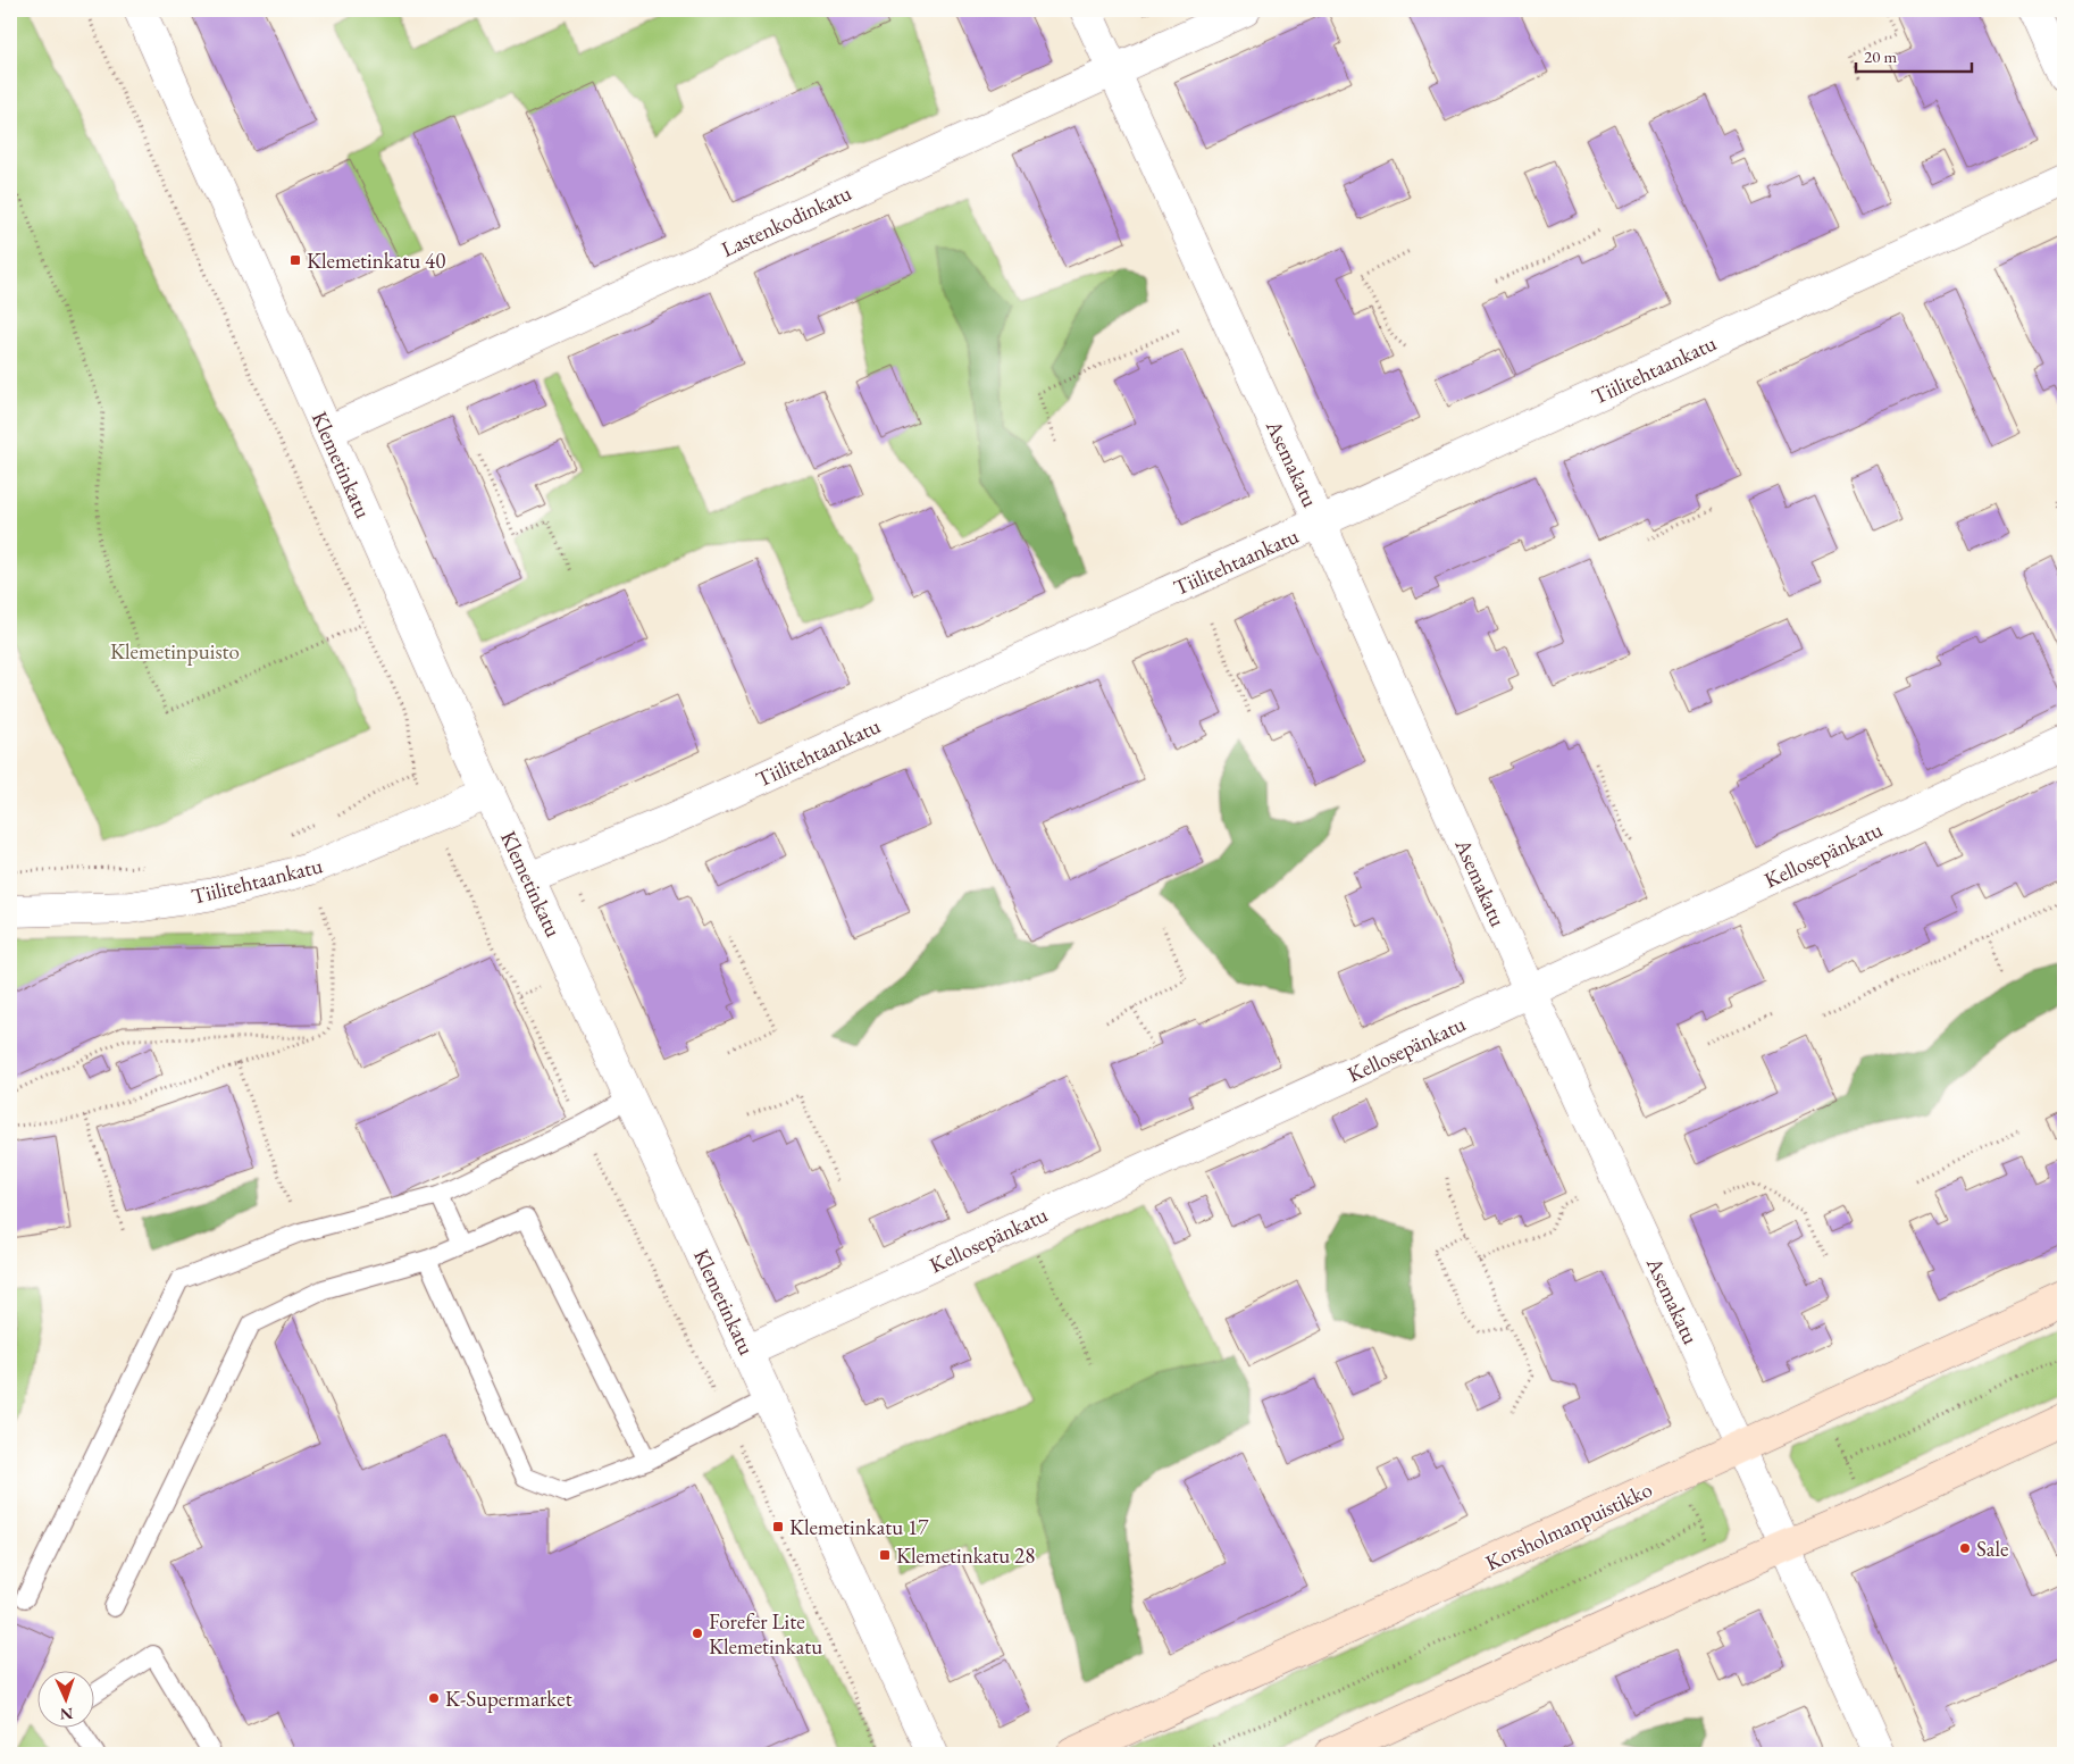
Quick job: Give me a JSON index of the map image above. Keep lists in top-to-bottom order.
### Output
{
  "streets": {
    "main road": ["Korsholmanpuistikko"],
    "street": [
      "Lastenkodinkatu",
      "Tiilitehtaankatu",
      "Asemakatu",
      "Klemetinkatu",
      "Kellosepänkatu"
    ]
  },
  "crossings": [
    ["Lastenkodinkatu", "Asemakatu"],
    ["Lastenkodinkatu", "Klemetinkatu"],
    ["Tiilitehtaankatu", "Asemakatu"],
    ["Tiilitehtaankatu", "Klemetinkatu"],
    ["Asemakatu", "Kellosepänkatu"],
    ["Asemakatu", "Korsholmanpuistikko"],
    ["Klemetinkatu", "Kellosepänkatu"]
  ],
  "parks": ["Klemetinpuisto"],
  "places": {
    "transit": ["Klemetinkatu 40", "Klemetinkatu 17", "Klemetinkatu 28"],
    "other": ["Sale", "Forefer Lite Klemetinkatu", "K-Supermarket"]
  },
  "scale_bar": "20 m",
  "north": "bottom"
}
